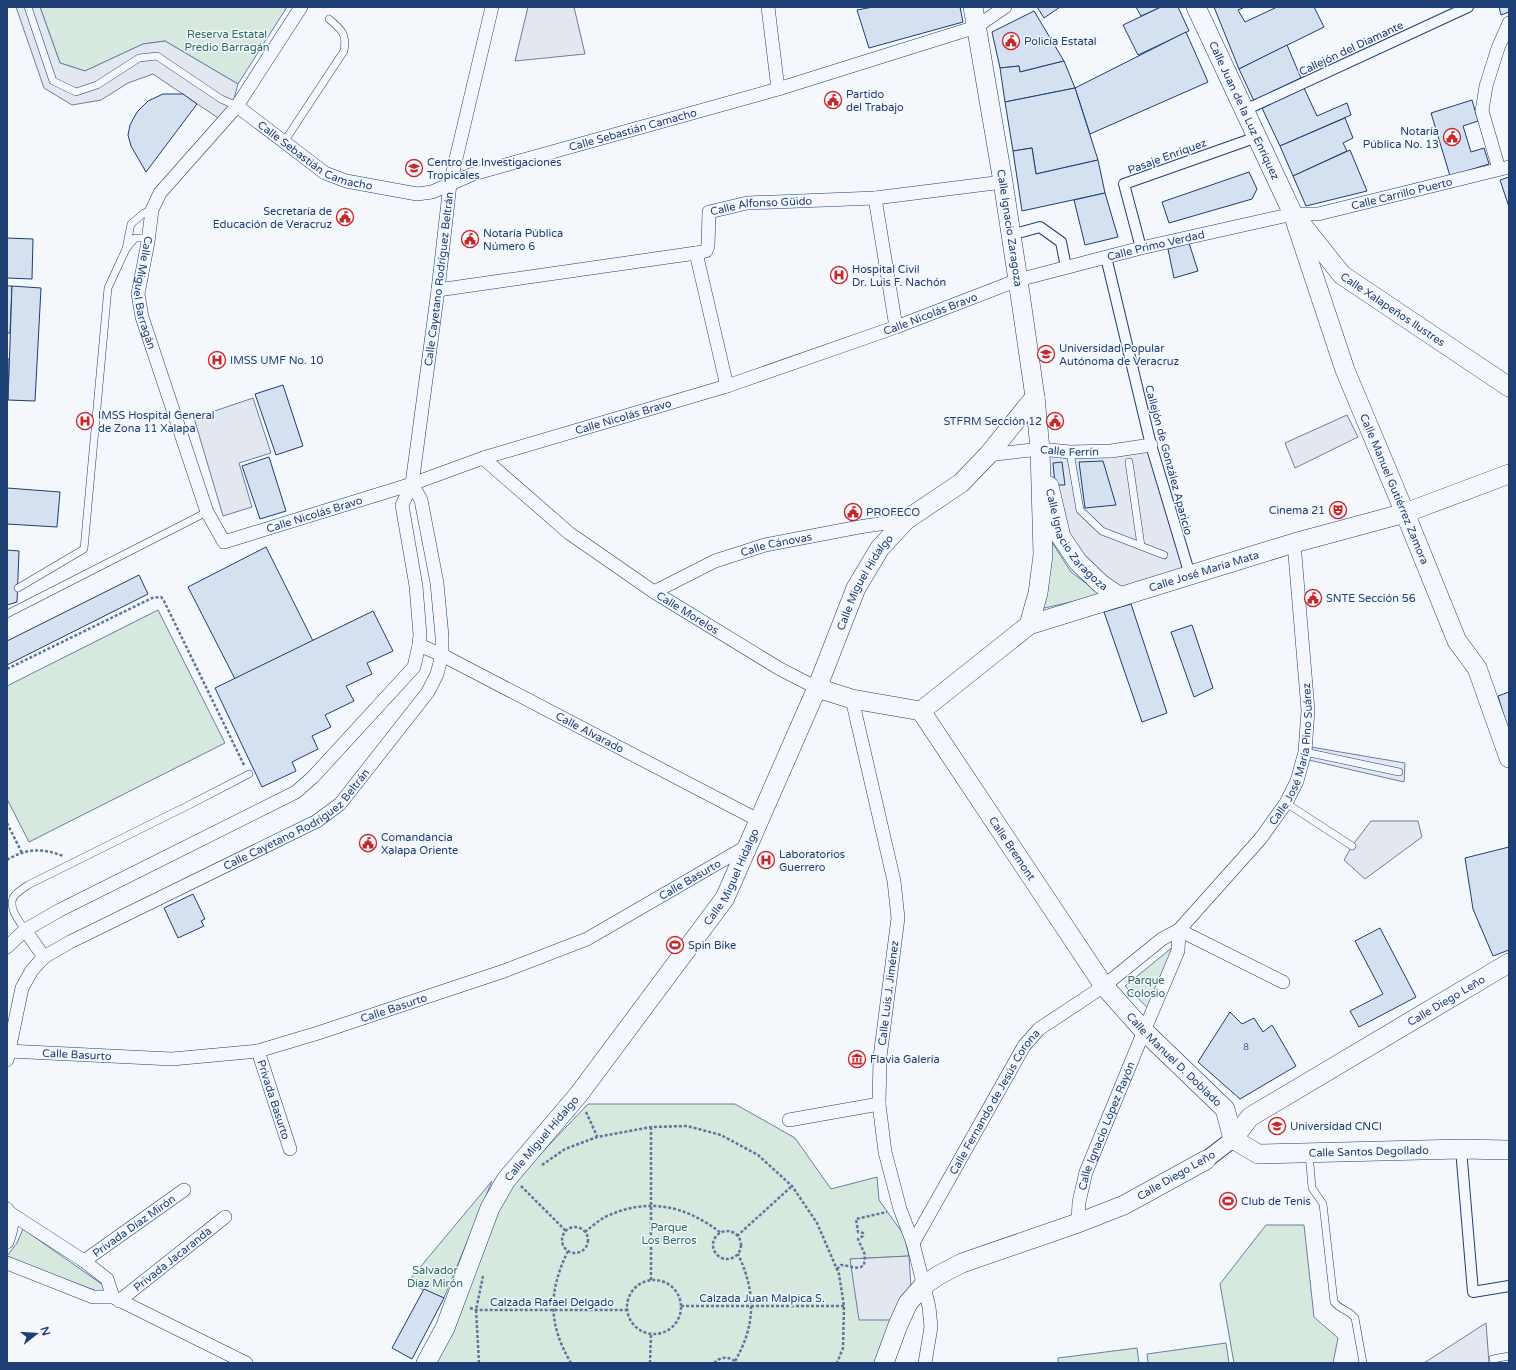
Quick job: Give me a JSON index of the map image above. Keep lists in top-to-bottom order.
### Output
{
  "streets": {
    "main road": [
      "Calle Juan de la Luz Enríquez",
      "Calle Ignacio Zaragoza",
      "Calle Xalapeños Ilustres",
      "Calle Manuel Gutiérrez Zamora",
      "Calle José María Mata",
      "Calle Miguel Hidalgo",
      "Calle Morelos",
      "Calle Bremont",
      "Calle Diego Leño",
      "Calle Manuel D. Doblado",
      "Calle Santos Degollado"
    ],
    "street": [
      "Callejón del Diamante",
      "Calle Sebastián Camacho",
      "Pasaje Enríquez",
      "Calle Carrillo Puerto",
      "Calle Alfonso Güido",
      "Calle Primo Verdad",
      "Calle Cayetano Rodríguez Beltrán",
      "Calle Miguel Barragán",
      "Calle Nicolás Bravo",
      "Calle Ferrín",
      "Callejón de González Aparicio",
      "Calle Cánovas",
      "Calle Alvarado",
      "Calle José María Pino Suárez",
      "Calle Basurto",
      "Calle Luis J. Jiménez",
      "Privada Basurto",
      "Calle Fernando de Jesús Corona",
      "Calle Ignacio López Rayón",
      "Privada Díaz Mirón",
      "Privada Jacaranda"
    ],
    "path": ["Calzada Juan Malpica S.", "Calzada Rafael Delgado"]
  },
  "crossings": [
    ["Callejón del Diamante", "Calle Juan de la Luz Enríquez"],
    ["Calle Juan de la Luz Enríquez", "Pasaje Enríquez"],
    ["Calle Juan de la Luz Enríquez", "Calle Carrillo Puerto"],
    ["Calle Juan de la Luz Enríquez", "Calle Primo Verdad"],
    ["Calle Juan de la Luz Enríquez", "Calle Xalapeños Ilustres"],
    ["Calle Juan de la Luz Enríquez", "Calle Manuel Gutiérrez Zamora"],
    ["Calle Sebastián Camacho", "Calle Ignacio Zaragoza"],
    ["Calle Sebastián Camacho", "Calle Cayetano Rodríguez Beltrán"],
    ["Calle Sebastián Camacho", "Calle Miguel Barragán"],
    ["Pasaje Enríquez", "Calle Primo Verdad"],
    ["Calle Carrillo Puerto", "Calle Primo Verdad"],
    ["Calle Carrillo Puerto", "Calle Xalapeños Ilustres"],
    ["Calle Carrillo Puerto", "Calle Manuel Gutiérrez Zamora"],
    ["Calle Alfonso Güido", "Calle Ignacio Zaragoza"],
    ["Calle Ignacio Zaragoza", "Calle Primo Verdad"],
    ["Calle Ignacio Zaragoza", "Calle Nicolás Bravo"],
    ["Calle Ignacio Zaragoza", "Calle Ferrín"],
    ["Calle Ignacio Zaragoza", "Calle José María Mata"],
    ["Calle Ignacio Zaragoza", "Calle Miguel Hidalgo"],
    ["Calle Primo Verdad", "Calle Xalapeños Ilustres"],
    ["Calle Primo Verdad", "Calle Nicolás Bravo"],
    ["Calle Primo Verdad", "Callejón de González Aparicio"],
    ["Calle Primo Verdad", "Calle Manuel Gutiérrez Zamora"],
    ["Calle Cayetano Rodríguez Beltrán", "Calle Nicolás Bravo"],
    ["Calle Cayetano Rodríguez Beltrán", "Calle Alvarado"],
    ["Calle Cayetano Rodríguez Beltrán", "Calle Basurto"],
    ["Calle Miguel Barragán", "Calle Nicolás Bravo"],
    ["Calle Xalapeños Ilustres", "Calle Manuel Gutiérrez Zamora"],
    ["Calle Nicolás Bravo", "Calle Morelos"],
    ["Calle Ferrín", "Callejón de González Aparicio"],
    ["Calle Ferrín", "Calle Miguel Hidalgo"],
    ["Callejón de González Aparicio", "Calle José María Mata"],
    ["Calle Manuel Gutiérrez Zamora", "Calle José María Mata"],
    ["Calle Cánovas", "Calle Miguel Hidalgo"],
    ["Calle Cánovas", "Calle Morelos"],
    ["Calle José María Mata", "Calle Morelos"],
    ["Calle José María Mata", "Calle José María Pino Suárez"],
    ["Calle José María Mata", "Calle Bremont"],
    ["Calle Miguel Hidalgo", "Calle Morelos"],
    ["Calle Miguel Hidalgo", "Calle Alvarado"],
    ["Calle Miguel Hidalgo", "Calle Basurto"],
    ["Calle Morelos", "Calle Bremont"],
    ["Calle Morelos", "Calle Luis J. Jiménez"],
    ["Calle José María Pino Suárez", "Calle Bremont"],
    ["Calle José María Pino Suárez", "Calle Manuel D. Doblado"],
    ["Calle José María Pino Suárez", "Calle Fernando de Jesús Corona"],
    ["Calle Bremont", "Calle Manuel D. Doblado"],
    ["Calle Bremont", "Calle Fernando de Jesús Corona"],
    ["Calle Basurto", "Privada Basurto"],
    ["Calle Luis J. Jiménez", "Calle Diego Leño"],
    ["Calle Luis J. Jiménez", "Calle Fernando de Jesús Corona"],
    ["Calle Diego Leño", "Calle Manuel D. Doblado"],
    ["Calle Diego Leño", "Calle Ignacio López Rayón"],
    ["Calle Diego Leño", "Calle Santos Degollado"],
    ["Calle Manuel D. Doblado", "Calle Fernando de Jesús Corona"],
    ["Calle Manuel D. Doblado", "Calle Ignacio López Rayón"],
    ["Calle Manuel D. Doblado", "Calle Santos Degollado"],
    ["Calzada Juan Malpica S.", "Calzada Rafael Delgado"]
  ],
  "parks": [
    "Reserva Estatal Predio Barragán",
    "Parque Colosio",
    "Parque Los Berros",
    "Salvador Díaz Mirón"
  ],
  "places": {
    "public building": [
      "Policía Estatal",
      "Partido del Trabajo",
      "Notaría Pública No. 13",
      "Secretaría de Educación de Veracruz",
      "Notaría Pública Número 6",
      "STFRM Sección 12",
      "PROFECO",
      "SNTE Sección 56",
      "Comandancia Xalapa Oriente"
    ],
    "school or university": ["Centro de Investigaciones Tropicales", "Universidad Popular Autónoma de Veracruz", "Universidad CNCI"],
    "hospital": [
      "Hospital Civil Dr. Luis F. Nachón",
      "IMSS UMF No. 10",
      "IMSS Hospital General de Zona 11 Xalapa",
      "Laboratorios Guerrero"
    ],
    "theatre": ["Cinema 21"],
    "sports": ["Spin Bike", "Club de Tenis"],
    "museum": ["Flavia Galería"]
  },
  "house_numbers": ["8"],
  "north": "right"
}
